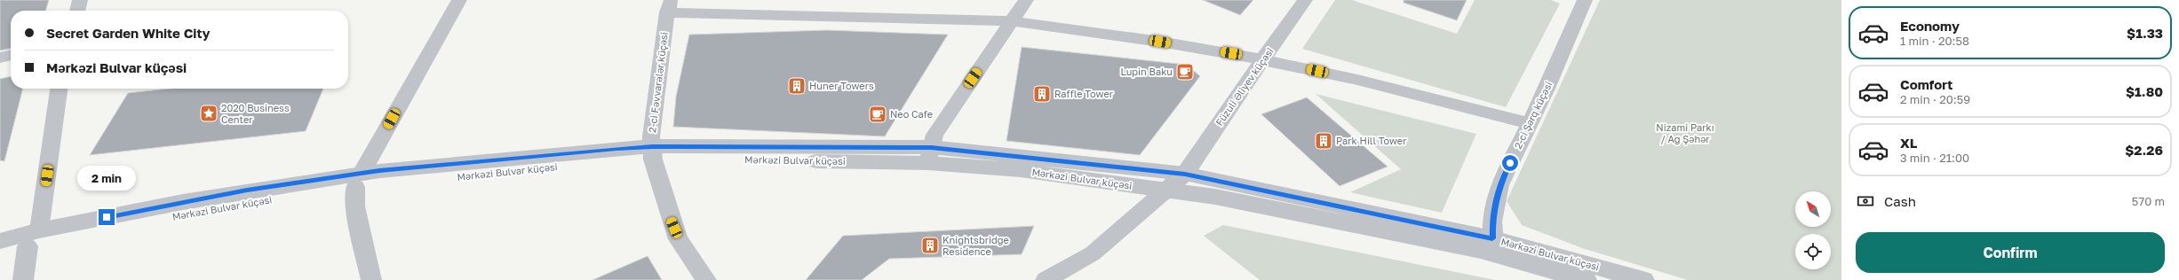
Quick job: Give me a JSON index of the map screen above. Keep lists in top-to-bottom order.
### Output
{
  "streets": {
    "street": [
      "2-ci Fəvvarələr küçəsi",
      "Füzuli Əliyev küçəsi",
      "2-ci Şərq küçəsi",
      "Mərkəzi Bulvar küçəsi"
    ]
  },
  "crossings": [
    ["2-ci Fəvvarələr küçəsi", "Mərkəzi Bulvar küçəsi"],
    ["Füzuli Əliyev küçəsi", "Mərkəzi Bulvar küçəsi"],
    ["2-ci Şərq küçəsi", "Mərkəzi Bulvar küçəsi"]
  ],
  "parks": ["Nizami Parkı / Ağ Şəhər"],
  "places": {
    "cafe": ["Lupin Baku", "Neo Cafe"],
    "building": [
      "Huner Towers",
      "Raffle Tower",
      "Park Hill Tower",
      "Knightsbridge Residence"
    ],
    "place": ["2020 Business Center"]
  },
  "north": "top left",
  "page": {
    "list": [
      {
        "name": "Economy",
        "note": "1 min · 20:58",
        "value": "$1.33"
      },
      {
        "name": "Comfort",
        "note": "2 min · 20:59",
        "value": "$1.80"
      },
      {
        "name": "XL",
        "note": "3 min · 21:00",
        "value": "$2.26"
      }
    ],
    "banner": ["Secret Garden White City", "Mərkəzi Bulvar küçəsi"],
    "bubble": "2 min",
    "pay": ["Cash", "570 m"],
    "buttons": "Confirm"
  }
}
